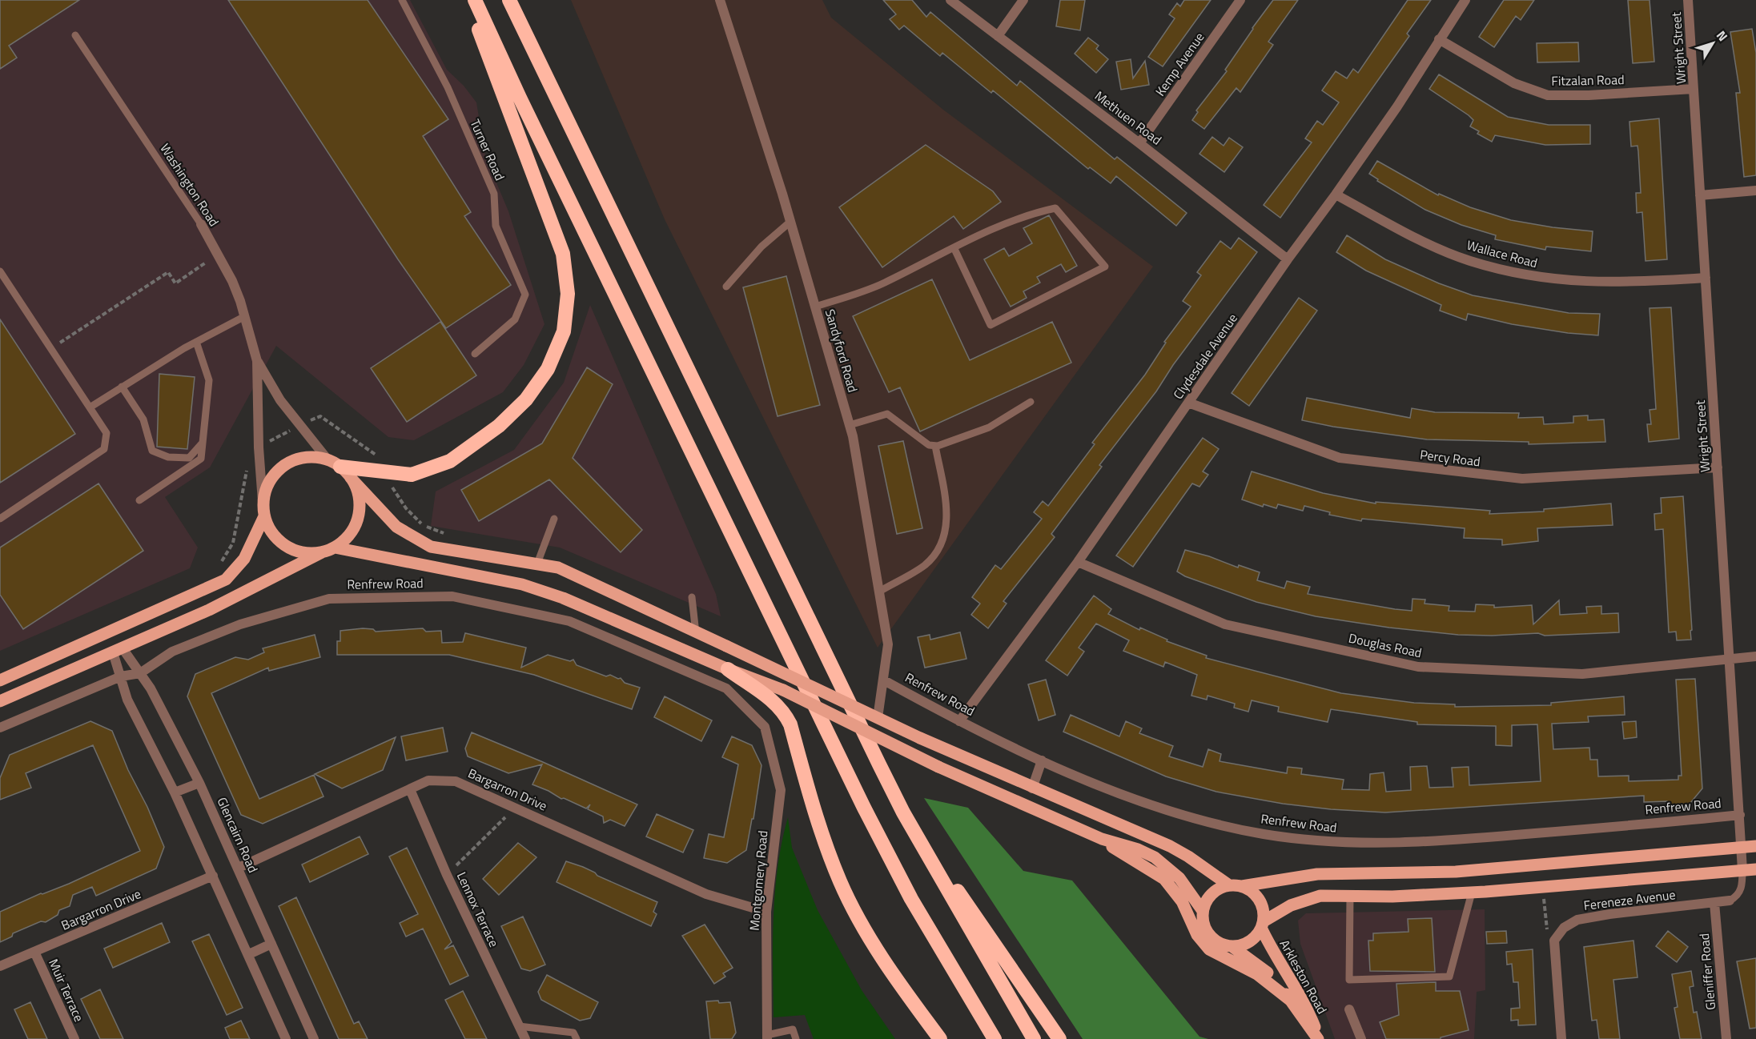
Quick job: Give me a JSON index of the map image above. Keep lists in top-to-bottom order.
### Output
{
  "streets": {
    "main road": ["Arkleston Road"],
    "street": [
      "Wright Street",
      "Kemp Avenue",
      "Fitzalan Road",
      "Methuen Road",
      "Washington Road",
      "Wallace Road",
      "Sandyford Road",
      "Clydesdale Avenue",
      "Percy Road",
      "Renfrew Road",
      "Douglas Road",
      "Bargarron Drive",
      "Glencairn Road",
      "Montgomery Road",
      "Fereneze Avenue",
      "Lennox Terrace",
      "Gleniffer Road",
      "Muir Terrace"
    ],
    "lane": ["Turner Road"]
  },
  "crossings": [
    ["Wright Street", "Fitzalan Road"],
    ["Wright Street", "Wallace Road"],
    ["Wright Street", "Percy Road"],
    ["Wright Street", "Renfrew Road"],
    ["Wright Street", "Douglas Road"],
    ["Kemp Avenue", "Methuen Road"],
    ["Fitzalan Road", "Clydesdale Avenue"],
    ["Methuen Road", "Clydesdale Avenue"],
    ["Wallace Road", "Clydesdale Avenue"],
    ["Sandyford Road", "Renfrew Road"],
    ["Clydesdale Avenue", "Percy Road"],
    ["Clydesdale Avenue", "Renfrew Road"],
    ["Clydesdale Avenue", "Douglas Road"],
    ["Renfrew Road", "Glencairn Road"],
    ["Renfrew Road", "Montgomery Road"],
    ["Bargarron Drive", "Glencairn Road"],
    ["Bargarron Drive", "Montgomery Road"],
    ["Bargarron Drive", "Lennox Terrace"],
    ["Bargarron Drive", "Muir Terrace"],
    ["Fereneze Avenue", "Gleniffer Road"]
  ],
  "north": "top right"
}
